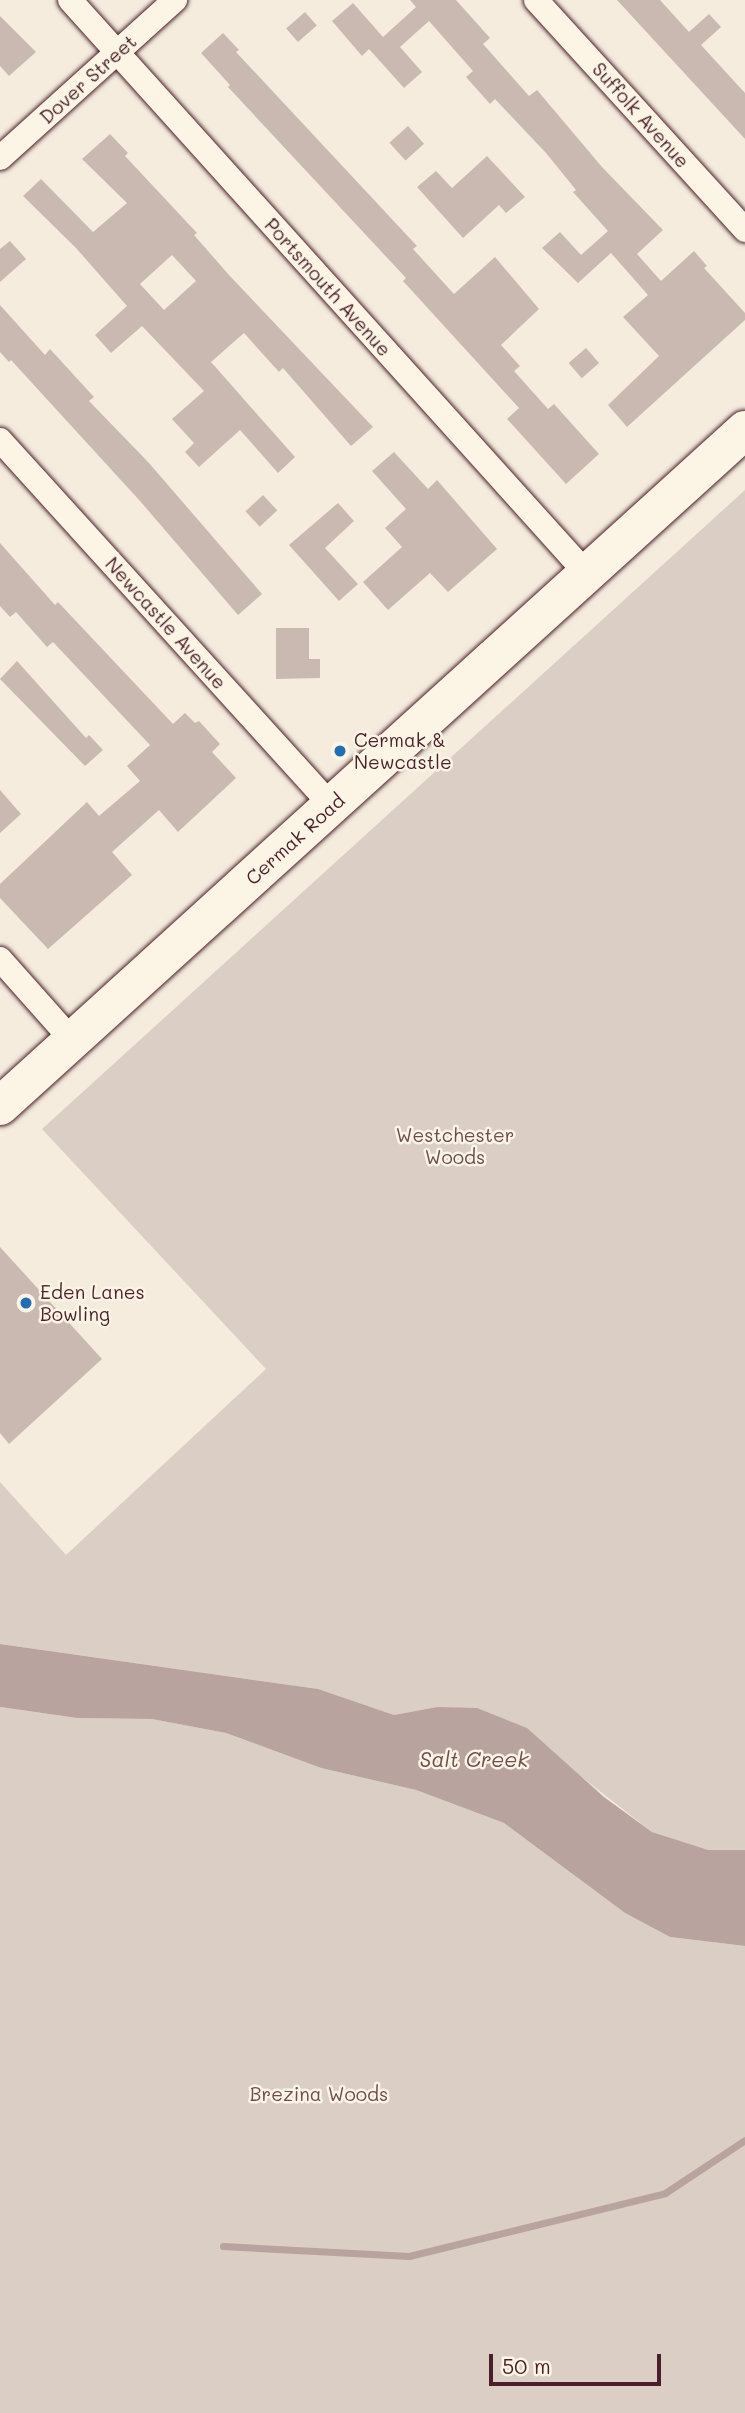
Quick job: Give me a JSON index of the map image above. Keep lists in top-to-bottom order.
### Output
{
  "streets": {
    "main road": ["Cermak Road"],
    "street": [
      "Dover Street",
      "Suffolk Avenue",
      "Portsmouth Avenue",
      "Newcastle Avenue"
    ]
  },
  "crossings": [
    ["Dover Street", "Portsmouth Avenue"],
    ["Portsmouth Avenue", "Cermak Road"],
    ["Newcastle Avenue", "Cermak Road"]
  ],
  "water": ["Salt Creek"],
  "parks": ["Westchester Woods", "Brezina Woods"],
  "places": ["Cermak & Newcastle", "Eden Lanes Bowling"],
  "scale_bar": "50 m"
}
